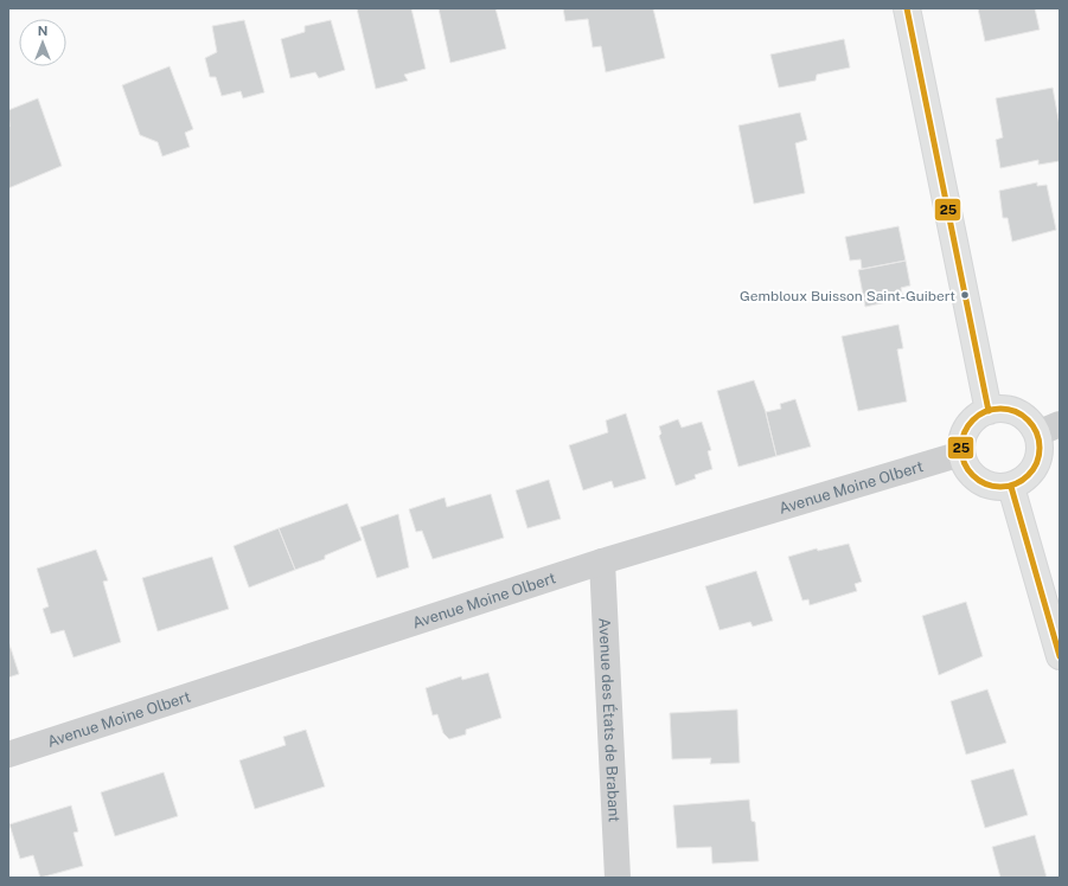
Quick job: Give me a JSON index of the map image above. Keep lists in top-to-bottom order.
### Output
{
  "streets": {
    "street": ["Avenue Moine Olbert", "Avenue des États de Brabant"]
  },
  "crossings": [
    ["Avenue Moine Olbert", "Avenue des États de Brabant"]
  ],
  "places": ["Gembloux Buisson Saint-Guibert"],
  "lines": ["transit line 25"],
  "north": "top"
}
